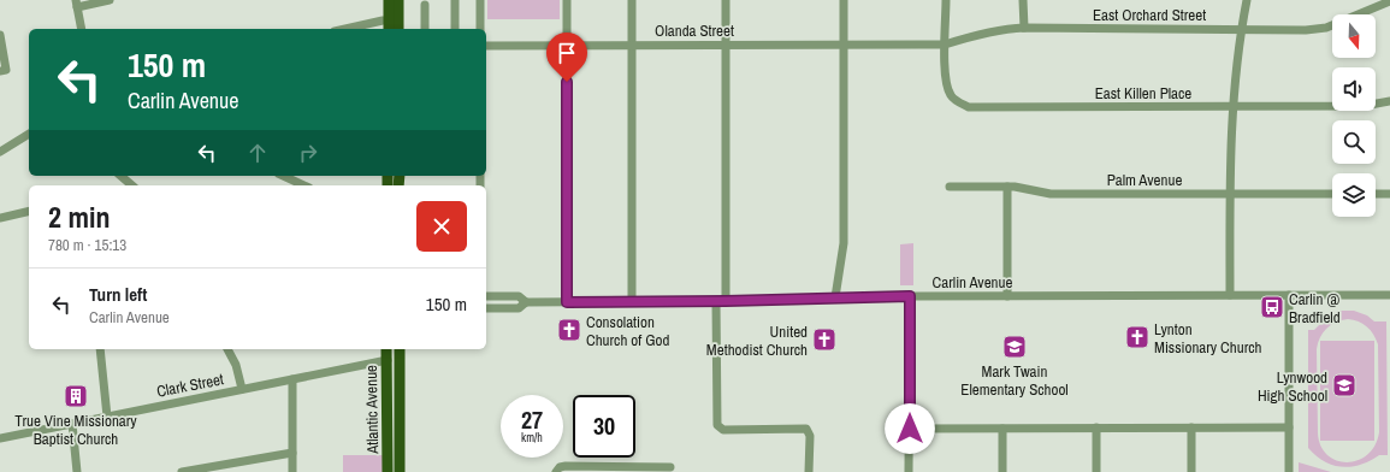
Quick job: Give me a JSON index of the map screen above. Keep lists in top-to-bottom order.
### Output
{
  "streets": {
    "main road": ["Atlantic Avenue"],
    "street": [
      "East Orchard Street",
      "Olanda Street",
      "East Killen Place",
      "Palm Avenue",
      "Carlin Avenue",
      "Clark Street"
    ]
  },
  "crossings": [
    ["East Orchard Street", "Olanda Street"],
    ["East Orchard Street", "East Killen Place"],
    ["Clark Street", "Atlantic Avenue"]
  ],
  "places": {
    "bus stop": ["Carlin @ Bradfield"],
    "church": ["Consolation Church of God", "Lynton Missionary Church", "United Methodist Church"],
    "school or university": ["Mark Twain Elementary School", "Lynwood High School"],
    "building": ["True Vine Missionary Baptist Church"]
  },
  "north": "bottom",
  "page": {
    "turn": ["150 m", "Carlin Avenue"],
    "heading": ["2 min", "780 m · 15:13"],
    "list": [
      {
        "name": "Turn left",
        "note": "Carlin Avenue",
        "value": "150 m"
      }
    ],
    "speed": "27 km/h",
    "limit": "30"
  }
}
